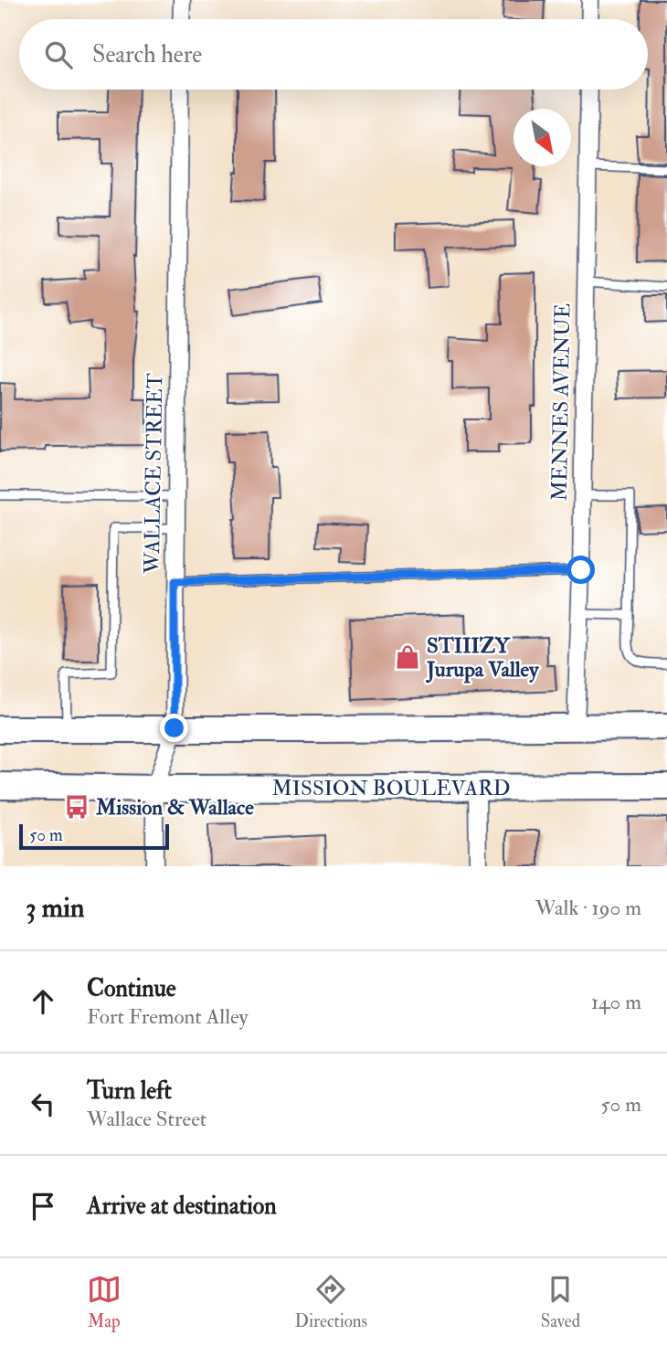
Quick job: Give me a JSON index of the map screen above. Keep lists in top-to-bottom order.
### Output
{
  "streets": {
    "main road": ["MISSION BOULEVARD"],
    "street": ["MENNES AVENUE", "WALLACE STREET"]
  },
  "crossings": [
    ["WALLACE STREET", "MISSION BOULEVARD"]
  ],
  "places": {
    "shop": ["STIIIZY Jurupa Valley"],
    "bus stop": ["Mission & Wallace"]
  },
  "scale_bar": "50 m",
  "north": "bottom right",
  "page": {
    "search": "Search here",
    "scale": "50 m",
    "heading": ["3 min", "Walk · 190 m"],
    "list": [
      ["Continue", "Fort Fremont Alley", "140 m"],
      ["Turn left", "Wallace Street", "50 m"],
      "Arrive at destination"
    ],
    "nav": ["Map", "Directions", "Saved"]
  }
}
